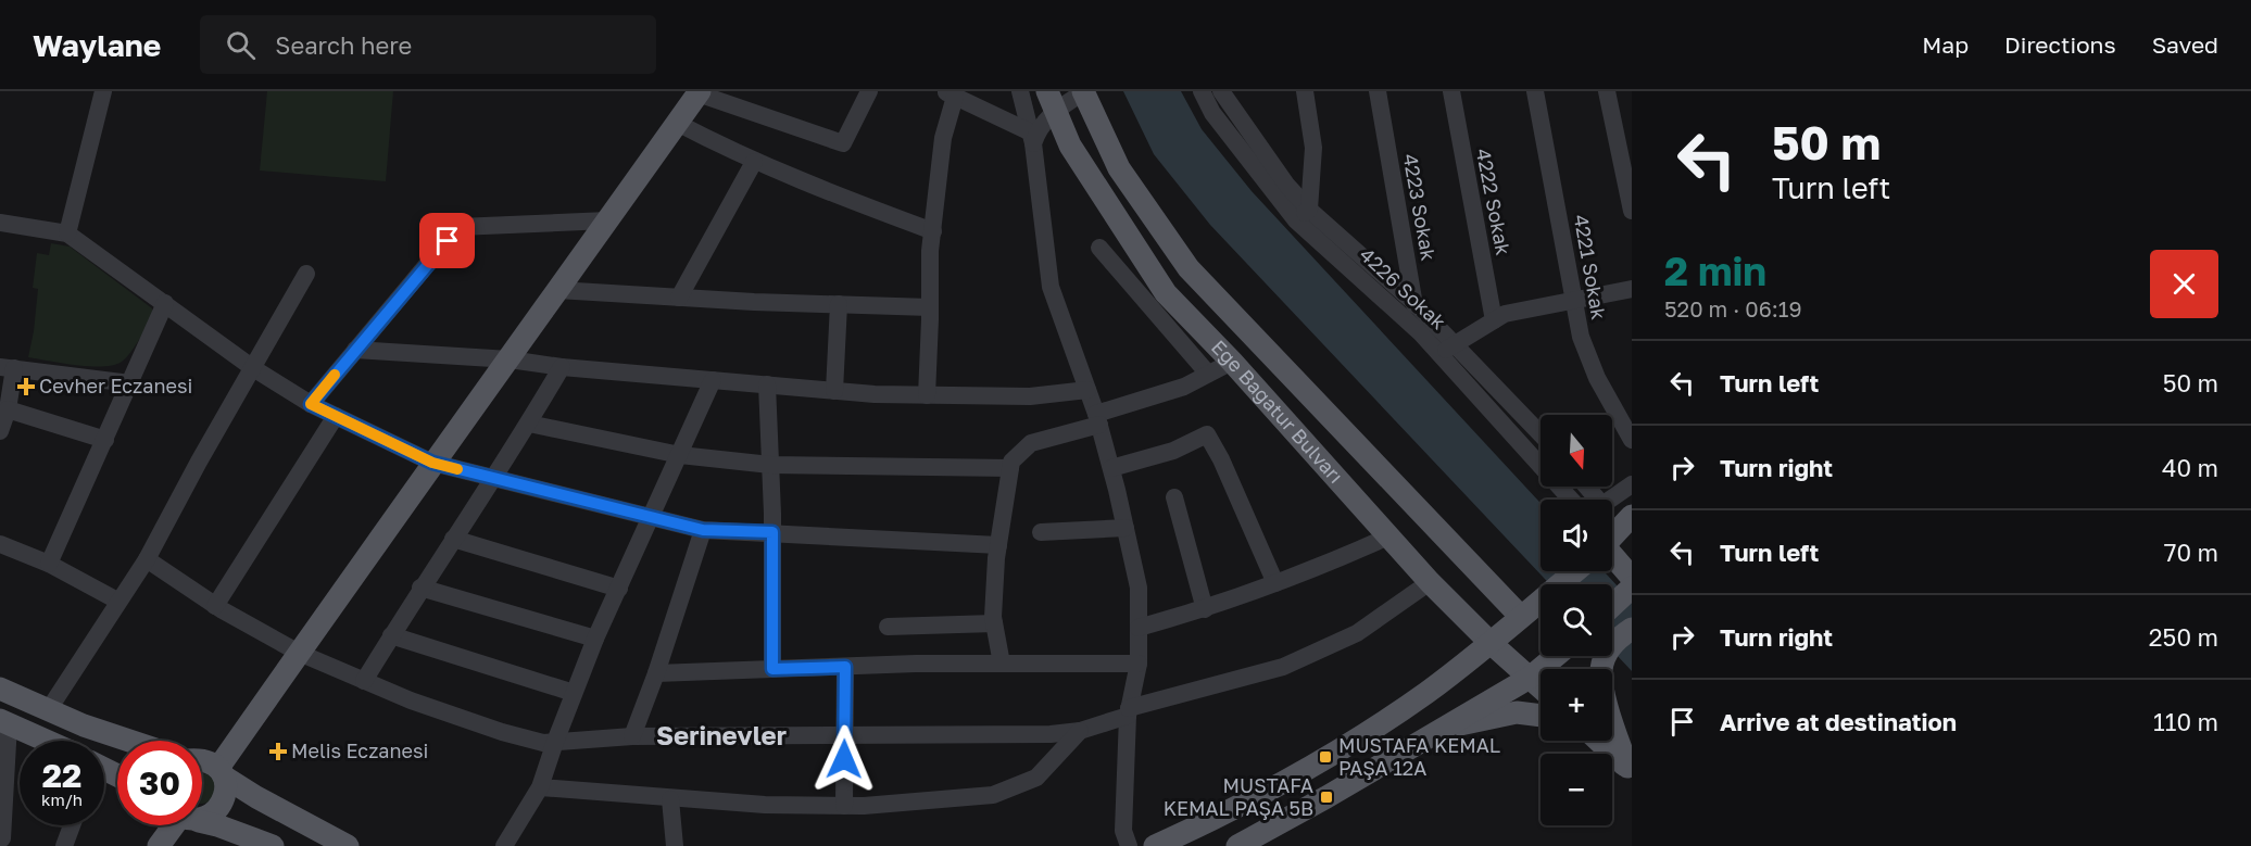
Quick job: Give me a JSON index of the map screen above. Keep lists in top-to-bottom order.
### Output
{
  "streets": {
    "main road": ["Ege Bağatur Bulvarı"],
    "street": [
      "4222 Sokak",
      "4223 Sokak",
      "4221 Sokak",
      "4226 Sokak"
    ]
  },
  "crossings": [
    ["4223 Sokak", "4226 Sokak"]
  ],
  "districts": ["Serinevler"],
  "places": {
    "health": ["Cevher Eczanesi", "Melis Eczanesi"],
    "transit": ["MUSTAFA KEMAL PAŞA 12A", "MUSTAFA KEMAL PAŞA 5B"]
  },
  "north": "bottom",
  "page": {
    "header": "Waylane",
    "search": "Search here",
    "nav": ["Map", "Directions", "Saved"],
    "turn": ["50 m", "Turn left"],
    "heading": ["2 min", "520 m · 06:19"],
    "list": [
      {
        "name": "Turn left",
        "value": "50 m"
      },
      {
        "name": "Turn right",
        "value": "40 m"
      },
      {
        "name": "Turn left",
        "value": "70 m"
      },
      {
        "name": "Turn right",
        "value": "250 m"
      },
      {
        "name": "Arrive at destination",
        "value": "110 m"
      }
    ],
    "map_buttons": ["+", "−"],
    "speed": "22 km/h",
    "limit": "30"
  }
}
